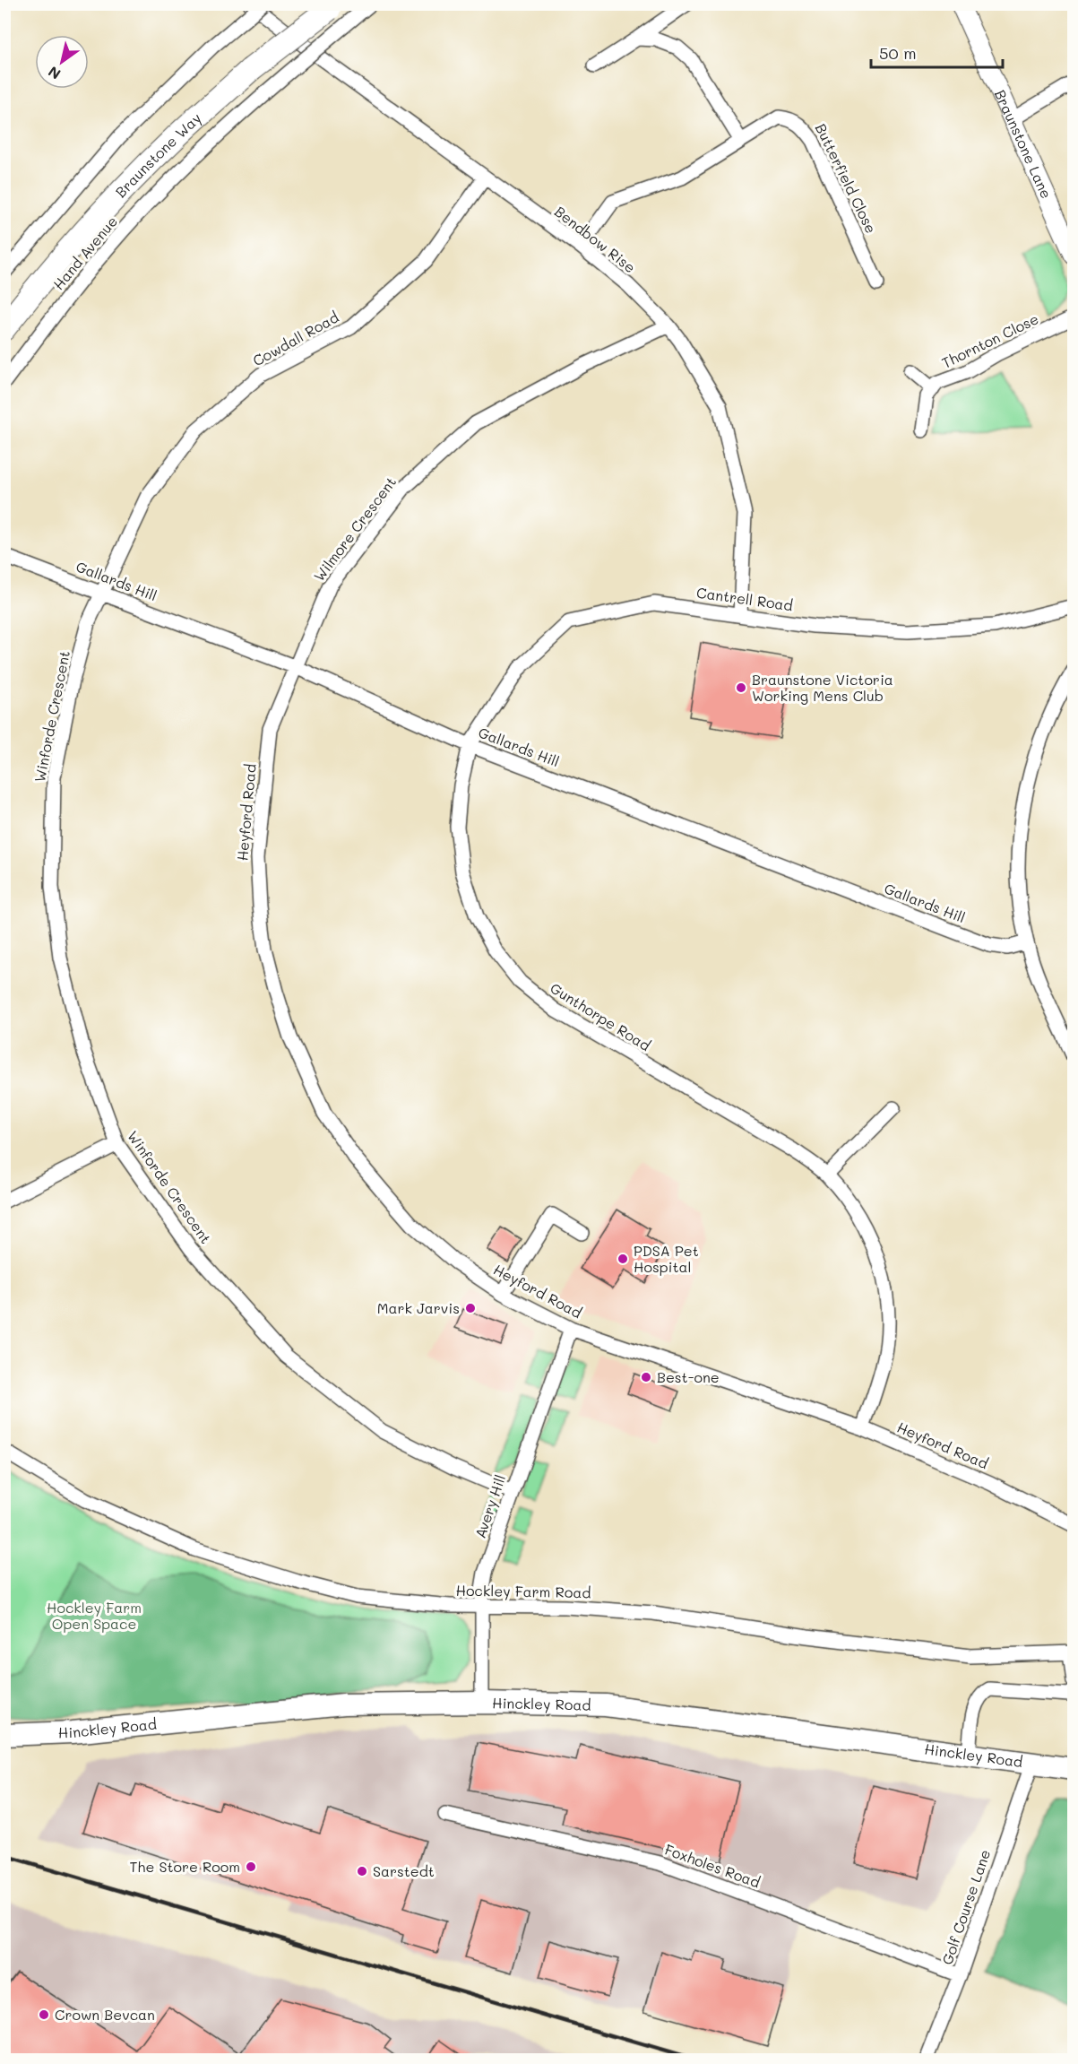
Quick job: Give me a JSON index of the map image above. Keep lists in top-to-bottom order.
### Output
{
  "streets": {
    "highway": ["Braunstone Way"],
    "main road": ["Hinckley Road"],
    "street": [
      "Braunstone Lane",
      "Butterfield Close",
      "Bendbow Rise",
      "Hand Avenue",
      "Cowdall Road",
      "Thornton Close",
      "Wilmore Crescent",
      "Gallards Hill",
      "Cantrell Road",
      "Winforde Crescent",
      "Heyford Road",
      "Gunthorpe Road",
      "Avery Hill",
      "Hockley Farm Road",
      "Foxholes Road",
      "Golf Course Lane"
    ]
  },
  "crossings": [
    ["Butterfield Close", "Bendbow Rise"],
    ["Bendbow Rise", "Cowdall Road"],
    ["Bendbow Rise", "Wilmore Crescent"],
    ["Bendbow Rise", "Cantrell Road"],
    ["Cowdall Road", "Gallards Hill"],
    ["Cowdall Road", "Winforde Crescent"],
    ["Wilmore Crescent", "Gallards Hill"],
    ["Wilmore Crescent", "Heyford Road"],
    ["Gallards Hill", "Cantrell Road"],
    ["Gallards Hill", "Winforde Crescent"],
    ["Gallards Hill", "Heyford Road"],
    ["Gallards Hill", "Gunthorpe Road"],
    ["Cantrell Road", "Gunthorpe Road"],
    ["Winforde Crescent", "Avery Hill"],
    ["Heyford Road", "Gunthorpe Road"],
    ["Heyford Road", "Avery Hill"],
    ["Avery Hill", "Hockley Farm Road"],
    ["Avery Hill", "Hinckley Road"],
    ["Hinckley Road", "Golf Course Lane"],
    ["Foxholes Road", "Golf Course Lane"]
  ],
  "parks": ["Hockley Farm Open Space"],
  "places": [
    "Braunstone Victoria Working Mens Club",
    "PDSA Pet Hospital",
    "Mark Jarvis",
    "Best-one",
    "The Store Room",
    "Sarstedt",
    "Crown Bevcan"
  ],
  "scale_bar": "50 m",
  "north": "bottom left"
}
